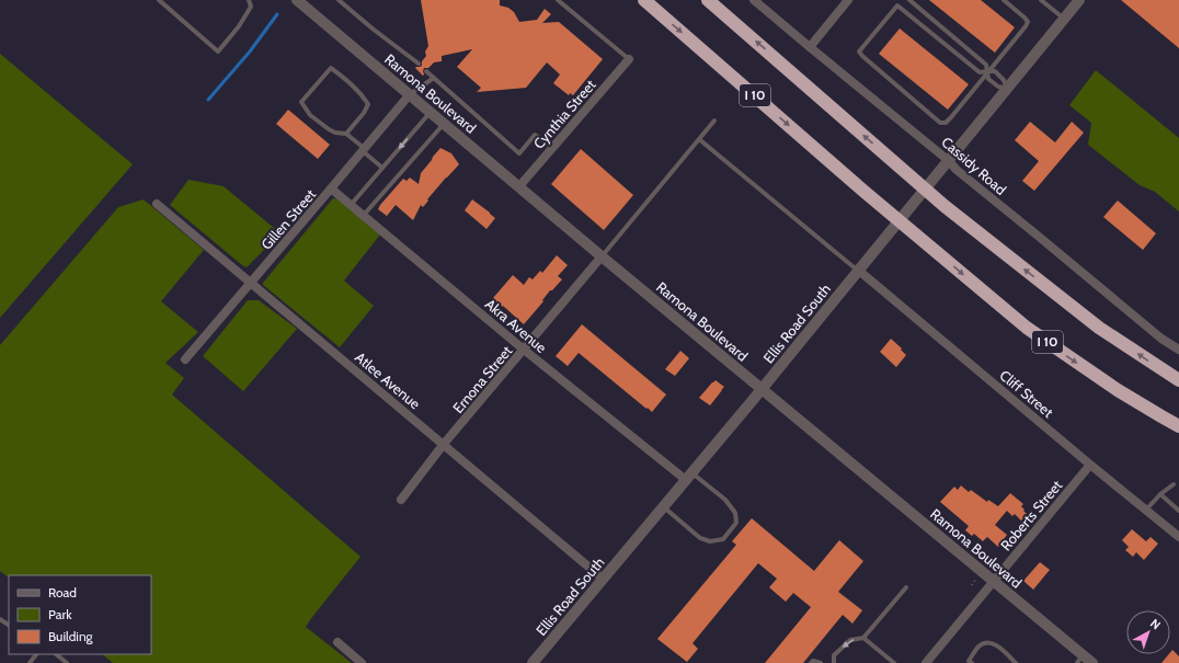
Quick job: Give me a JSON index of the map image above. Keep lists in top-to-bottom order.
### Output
{
  "streets": {
    "highway": ["I 10"],
    "street": [
      "Ramona Boulevard",
      "Cynthia Street",
      "Cassidy Road",
      "Gillen Street",
      "Ellis Road South",
      "Akra Avenue",
      "Ernona Street",
      "Atlee Avenue",
      "Cliff Street",
      "Roberts Street"
    ]
  },
  "crossings": [
    ["Ramona Boulevard", "Cynthia Street"],
    ["Ramona Boulevard", "Gillen Street"],
    ["Ramona Boulevard", "Ellis Road South"],
    ["Ramona Boulevard", "Ernona Street"],
    ["Ramona Boulevard", "Roberts Street"],
    ["Cassidy Road", "Ellis Road South"],
    ["Gillen Street", "Akra Avenue"],
    ["Gillen Street", "Atlee Avenue"],
    ["Ellis Road South", "Akra Avenue"],
    ["Ellis Road South", "Atlee Avenue"],
    ["Ellis Road South", "Cliff Street"],
    ["Akra Avenue", "Ernona Street"],
    ["Ernona Street", "Atlee Avenue"],
    ["Cliff Street", "Roberts Street"]
  ],
  "legend": ["Road", "Park", "Building"],
  "north": "top right"
}
